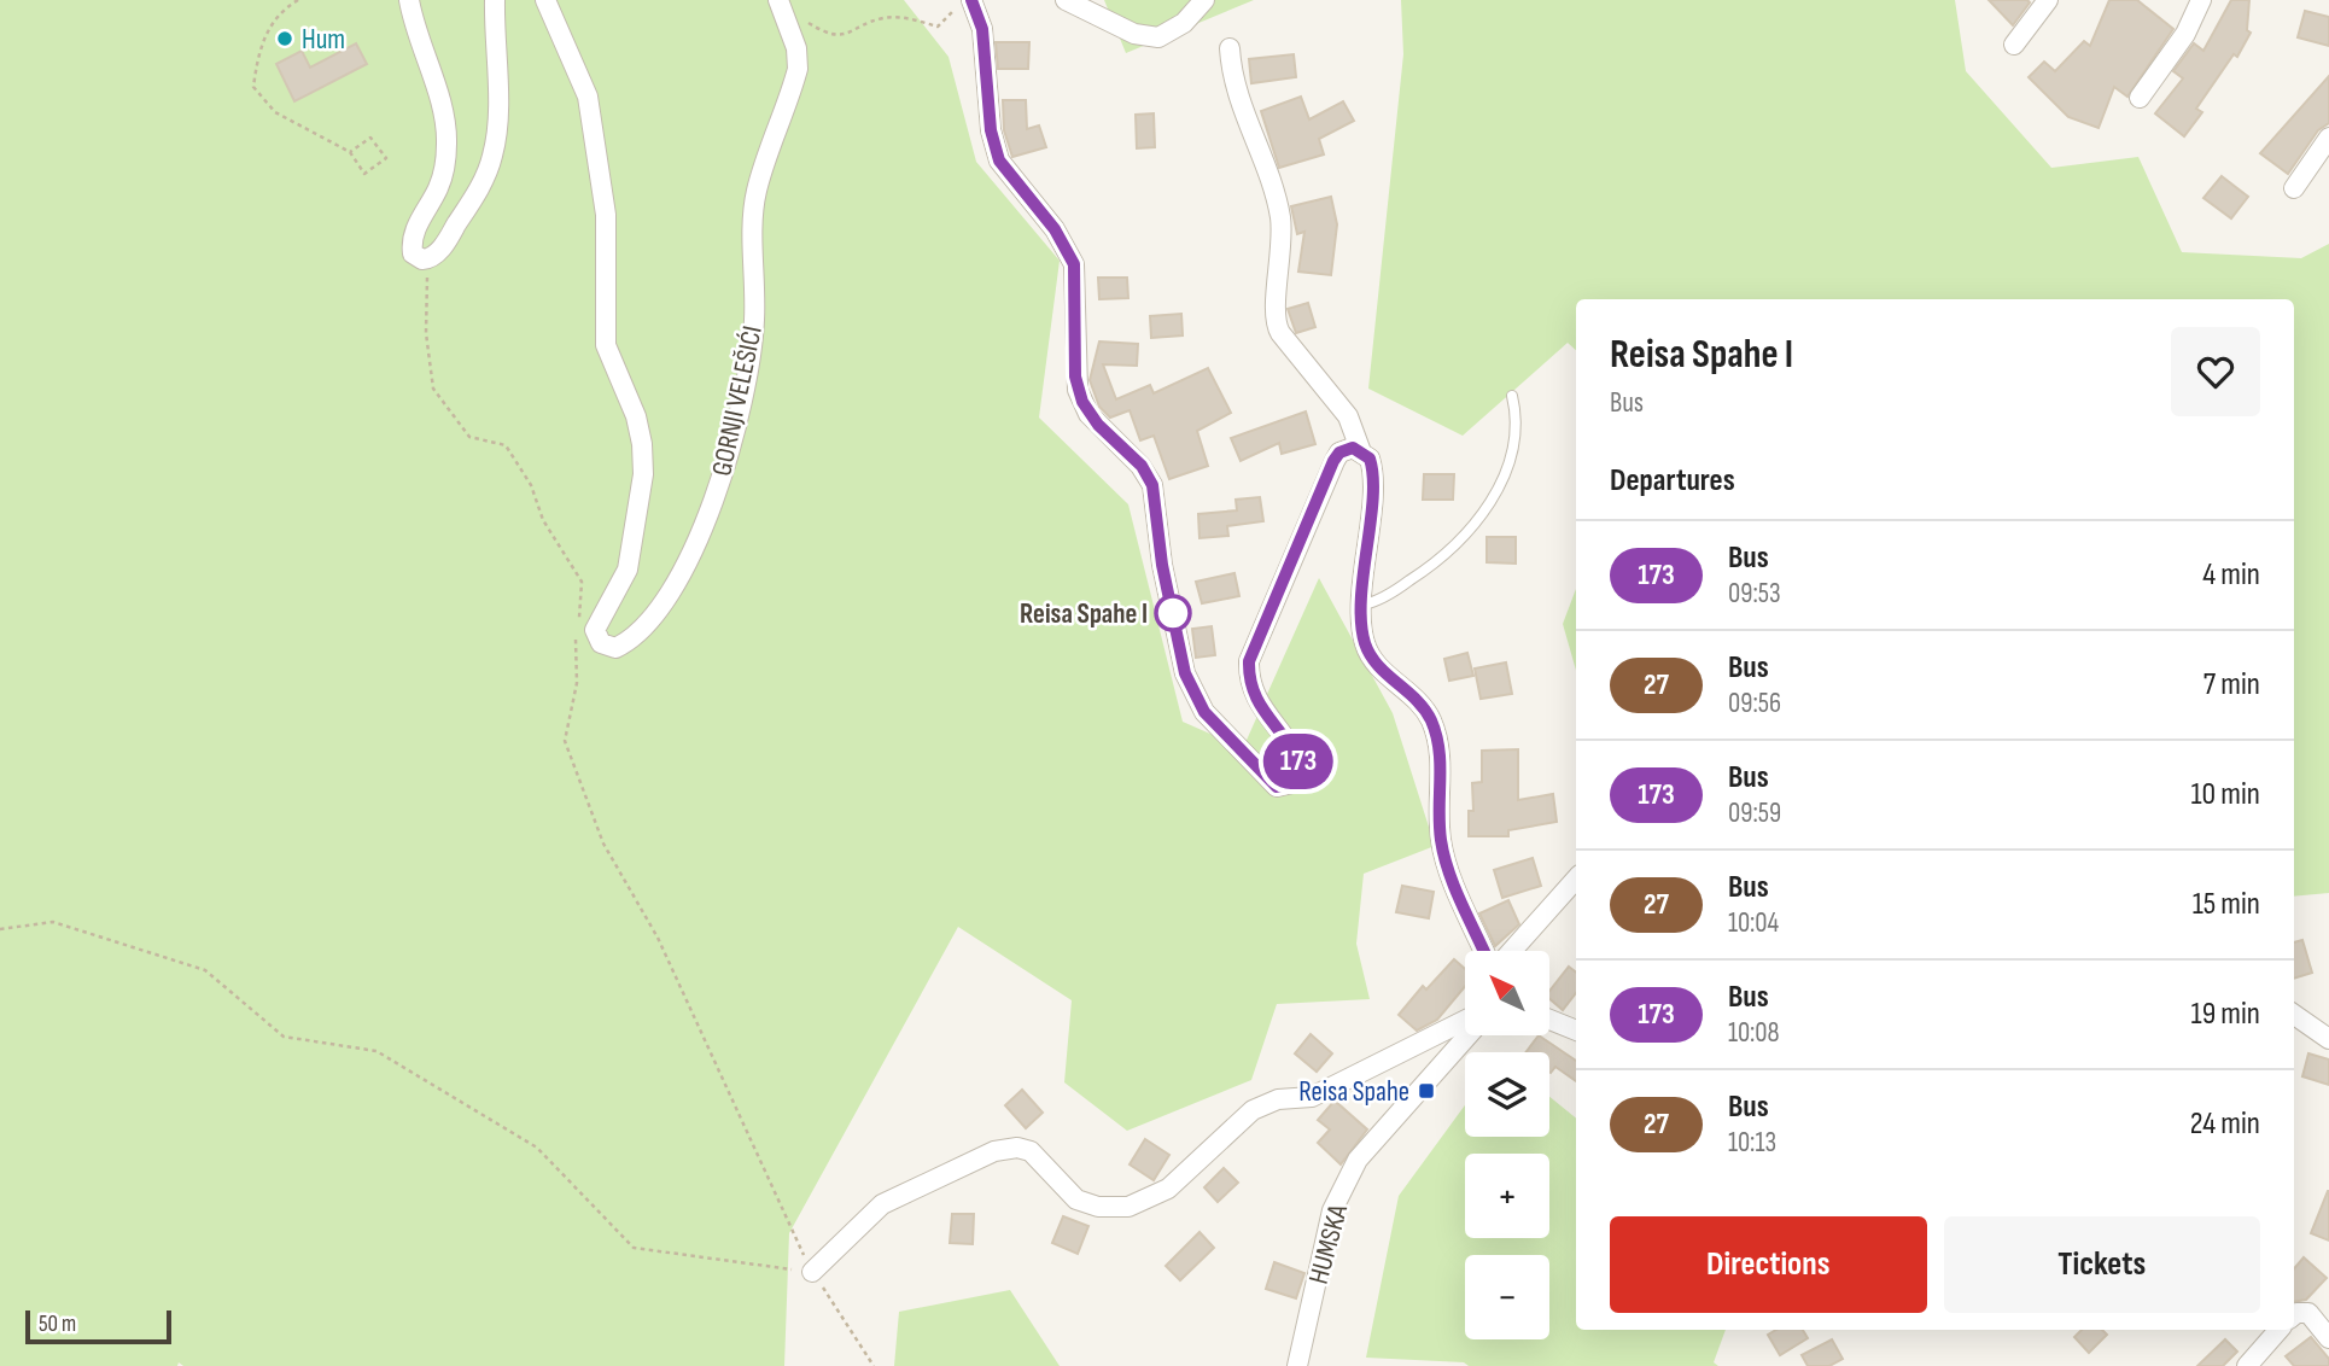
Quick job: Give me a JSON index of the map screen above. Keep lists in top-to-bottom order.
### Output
{
  "streets": {
    "street": ["GORNJI VELEŠIĆI", "HUMSKA"]
  },
  "places": {
    "other": ["Hum", "Reisa Spahe I"],
    "transit": ["Reisa Spahe"]
  },
  "lines": ["bus line 173"],
  "scale_bar": "50 m",
  "north": "top left",
  "page": {
    "on_map": "173",
    "heading": [
      ["Reisa Spahe I", "Bus"],
      "Departures"
    ],
    "list": [
      {
        "mark": "173",
        "name": "Bus",
        "note": "09:53",
        "value": "4 min"
      },
      {
        "mark": "27",
        "name": "Bus",
        "note": "09:56",
        "value": "7 min"
      },
      {
        "mark": "173",
        "name": "Bus",
        "note": "09:59",
        "value": "10 min"
      },
      {
        "mark": "27",
        "name": "Bus",
        "note": "10:04",
        "value": "15 min"
      },
      {
        "mark": "173",
        "name": "Bus",
        "note": "10:08",
        "value": "19 min"
      },
      {
        "mark": "27",
        "name": "Bus",
        "note": "10:13",
        "value": "24 min"
      }
    ],
    "map_buttons": ["+", "−"],
    "buttons": ["Directions", "Tickets"],
    "scale": "50 m"
  }
}
